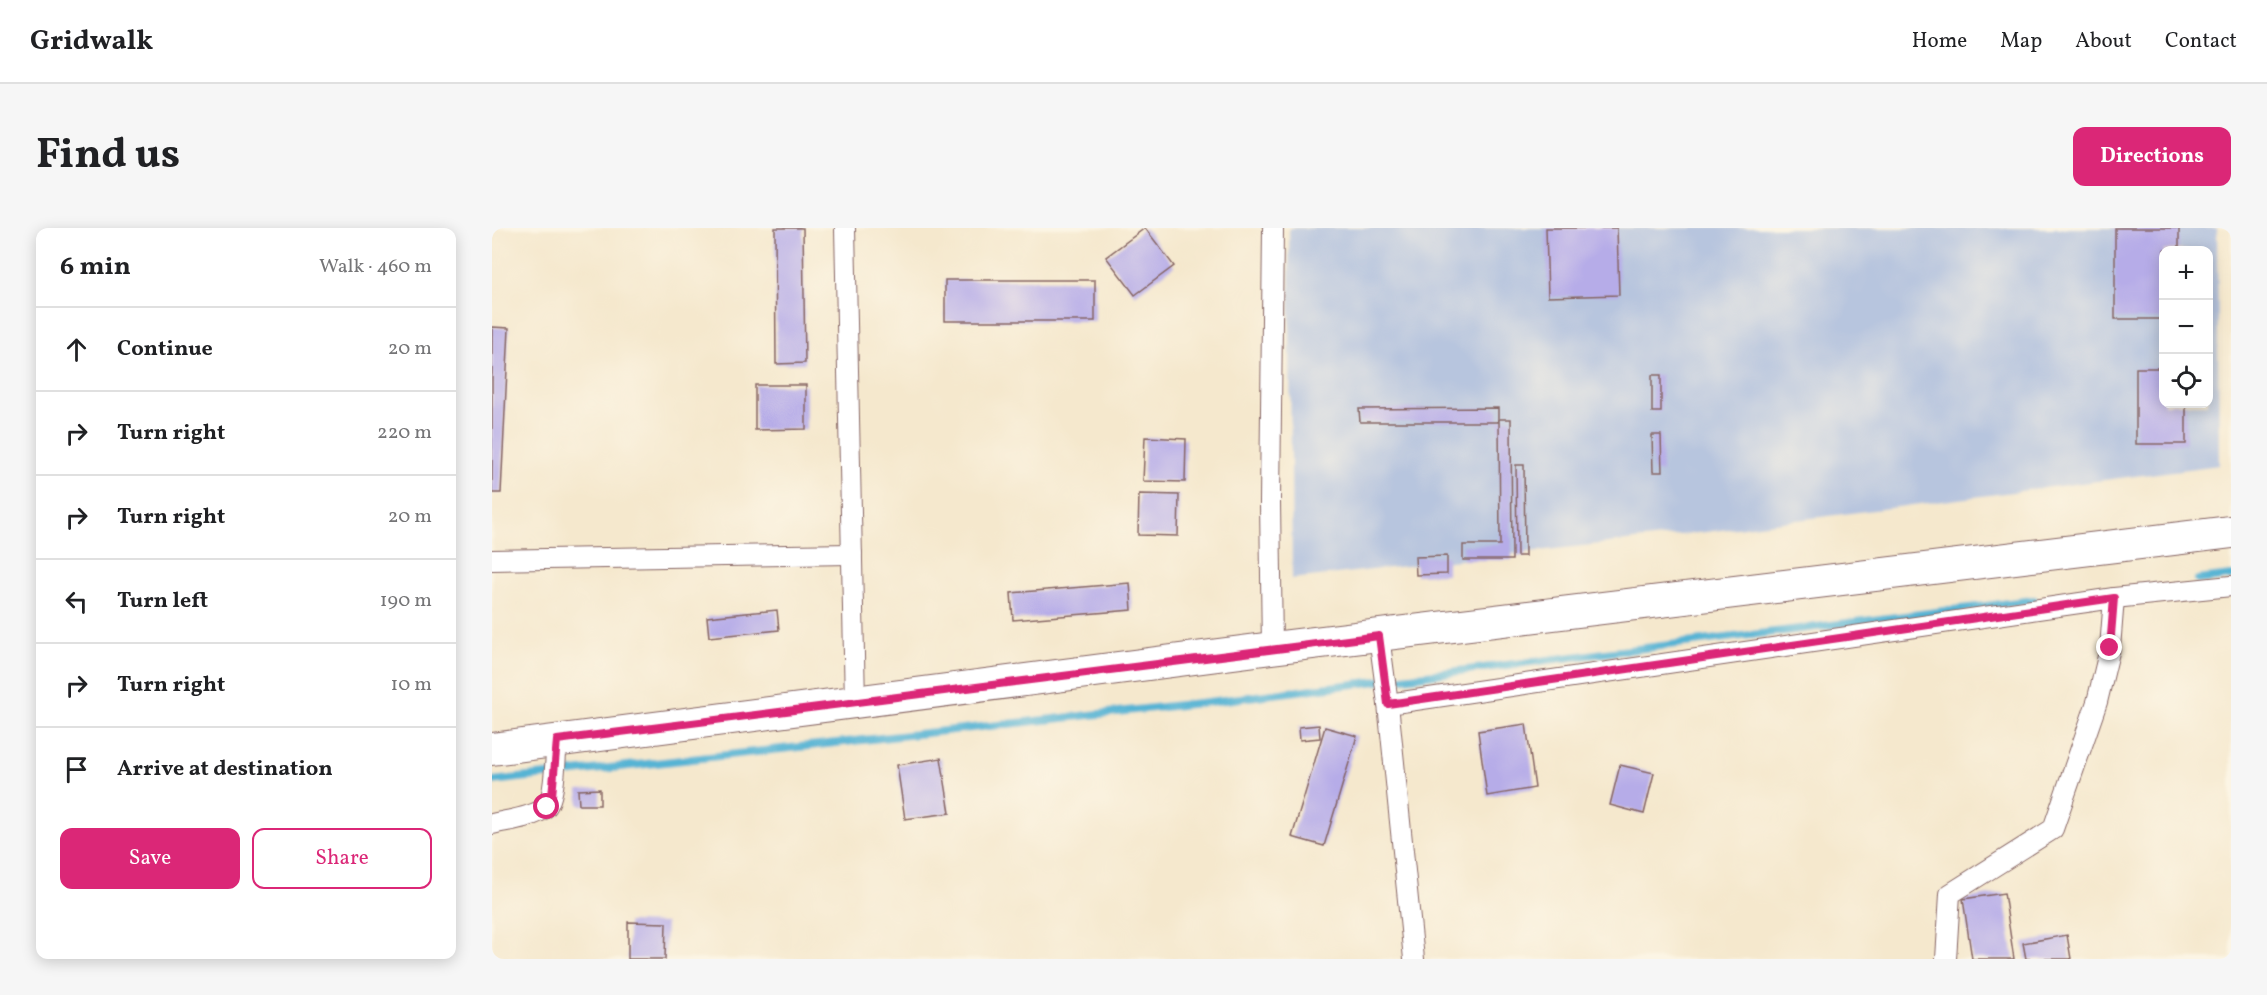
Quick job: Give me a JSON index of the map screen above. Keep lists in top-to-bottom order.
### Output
{
  "page": {
    "header": "Gridwalk",
    "nav": [
      "Home",
      "Map",
      "About",
      "Contact"
    ],
    "title": "Find us",
    "buttons": [
      "Directions",
      ["Save", "Share"]
    ],
    "heading": ["6 min", "Walk · 460 m"],
    "map_buttons": ["+", "−"],
    "list": [
      ["Continue", "20 m"],
      ["Turn right", "220 m"],
      ["Turn right", "20 m"],
      ["Turn left", "190 m"],
      ["Turn right", "10 m"],
      "Arrive at destination"
    ]
  }
}
